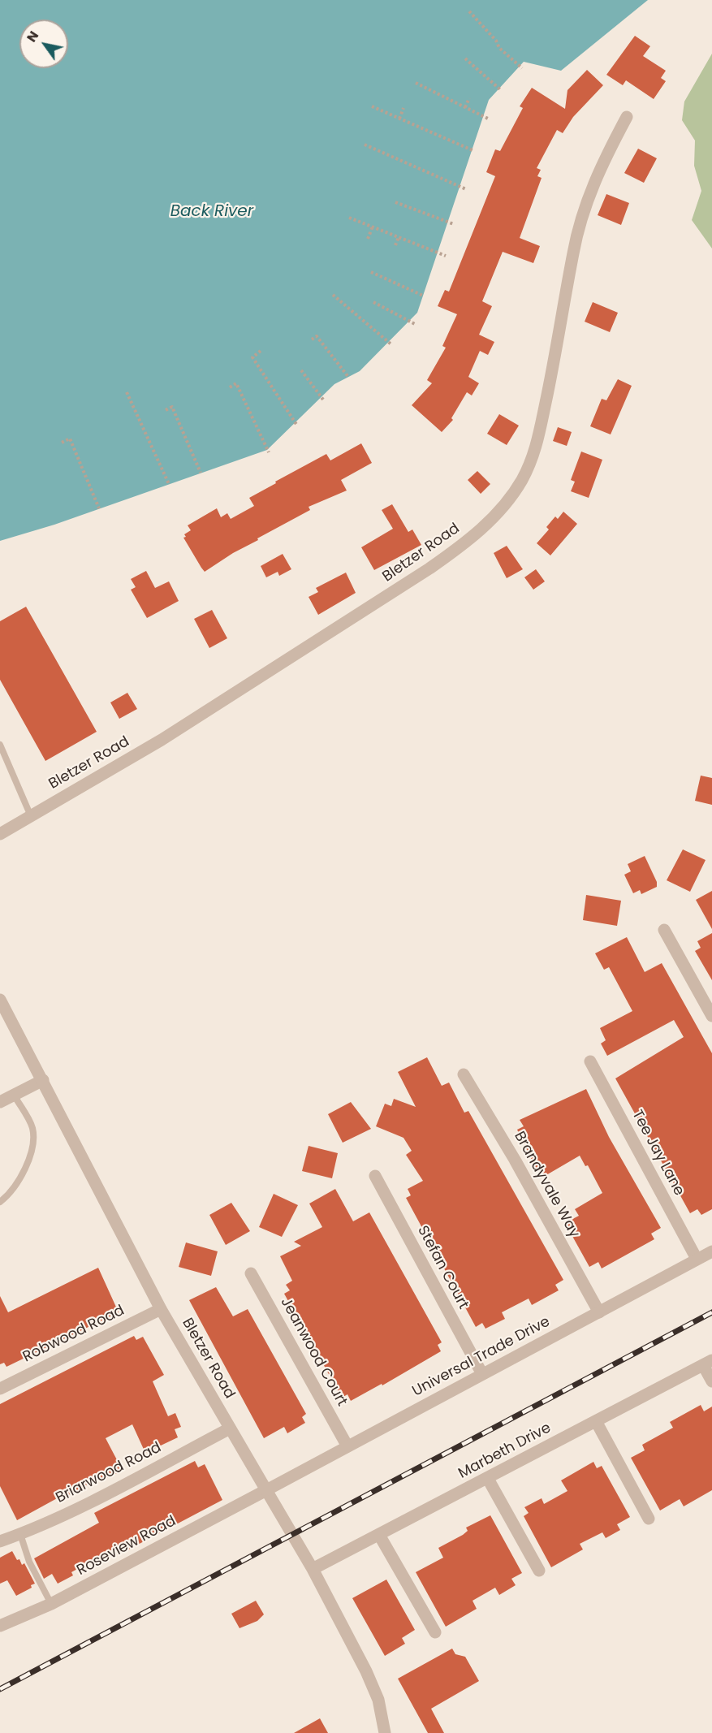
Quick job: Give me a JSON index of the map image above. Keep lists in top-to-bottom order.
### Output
{
  "streets": {
    "street": [
      "Bletzer Road",
      "Tee Jay Lane",
      "Brandyvale Way",
      "Stefan Court",
      "Robwood Road",
      "Jeanwood Court",
      "Universal Trade Drive",
      "Marbeth Drive",
      "Briarwood Road",
      "Roseview Road"
    ]
  },
  "crossings": [
    ["Bletzer Road", "Robwood Road"],
    ["Bletzer Road", "Universal Trade Drive"],
    ["Bletzer Road", "Marbeth Drive"],
    ["Bletzer Road", "Briarwood Road"],
    ["Bletzer Road", "Roseview Road"],
    ["Tee Jay Lane", "Universal Trade Drive"],
    ["Brandyvale Way", "Universal Trade Drive"],
    ["Stefan Court", "Universal Trade Drive"],
    ["Jeanwood Court", "Universal Trade Drive"],
    ["Universal Trade Drive", "Roseview Road"]
  ],
  "water": ["Back River"],
  "north": "top left"
}
